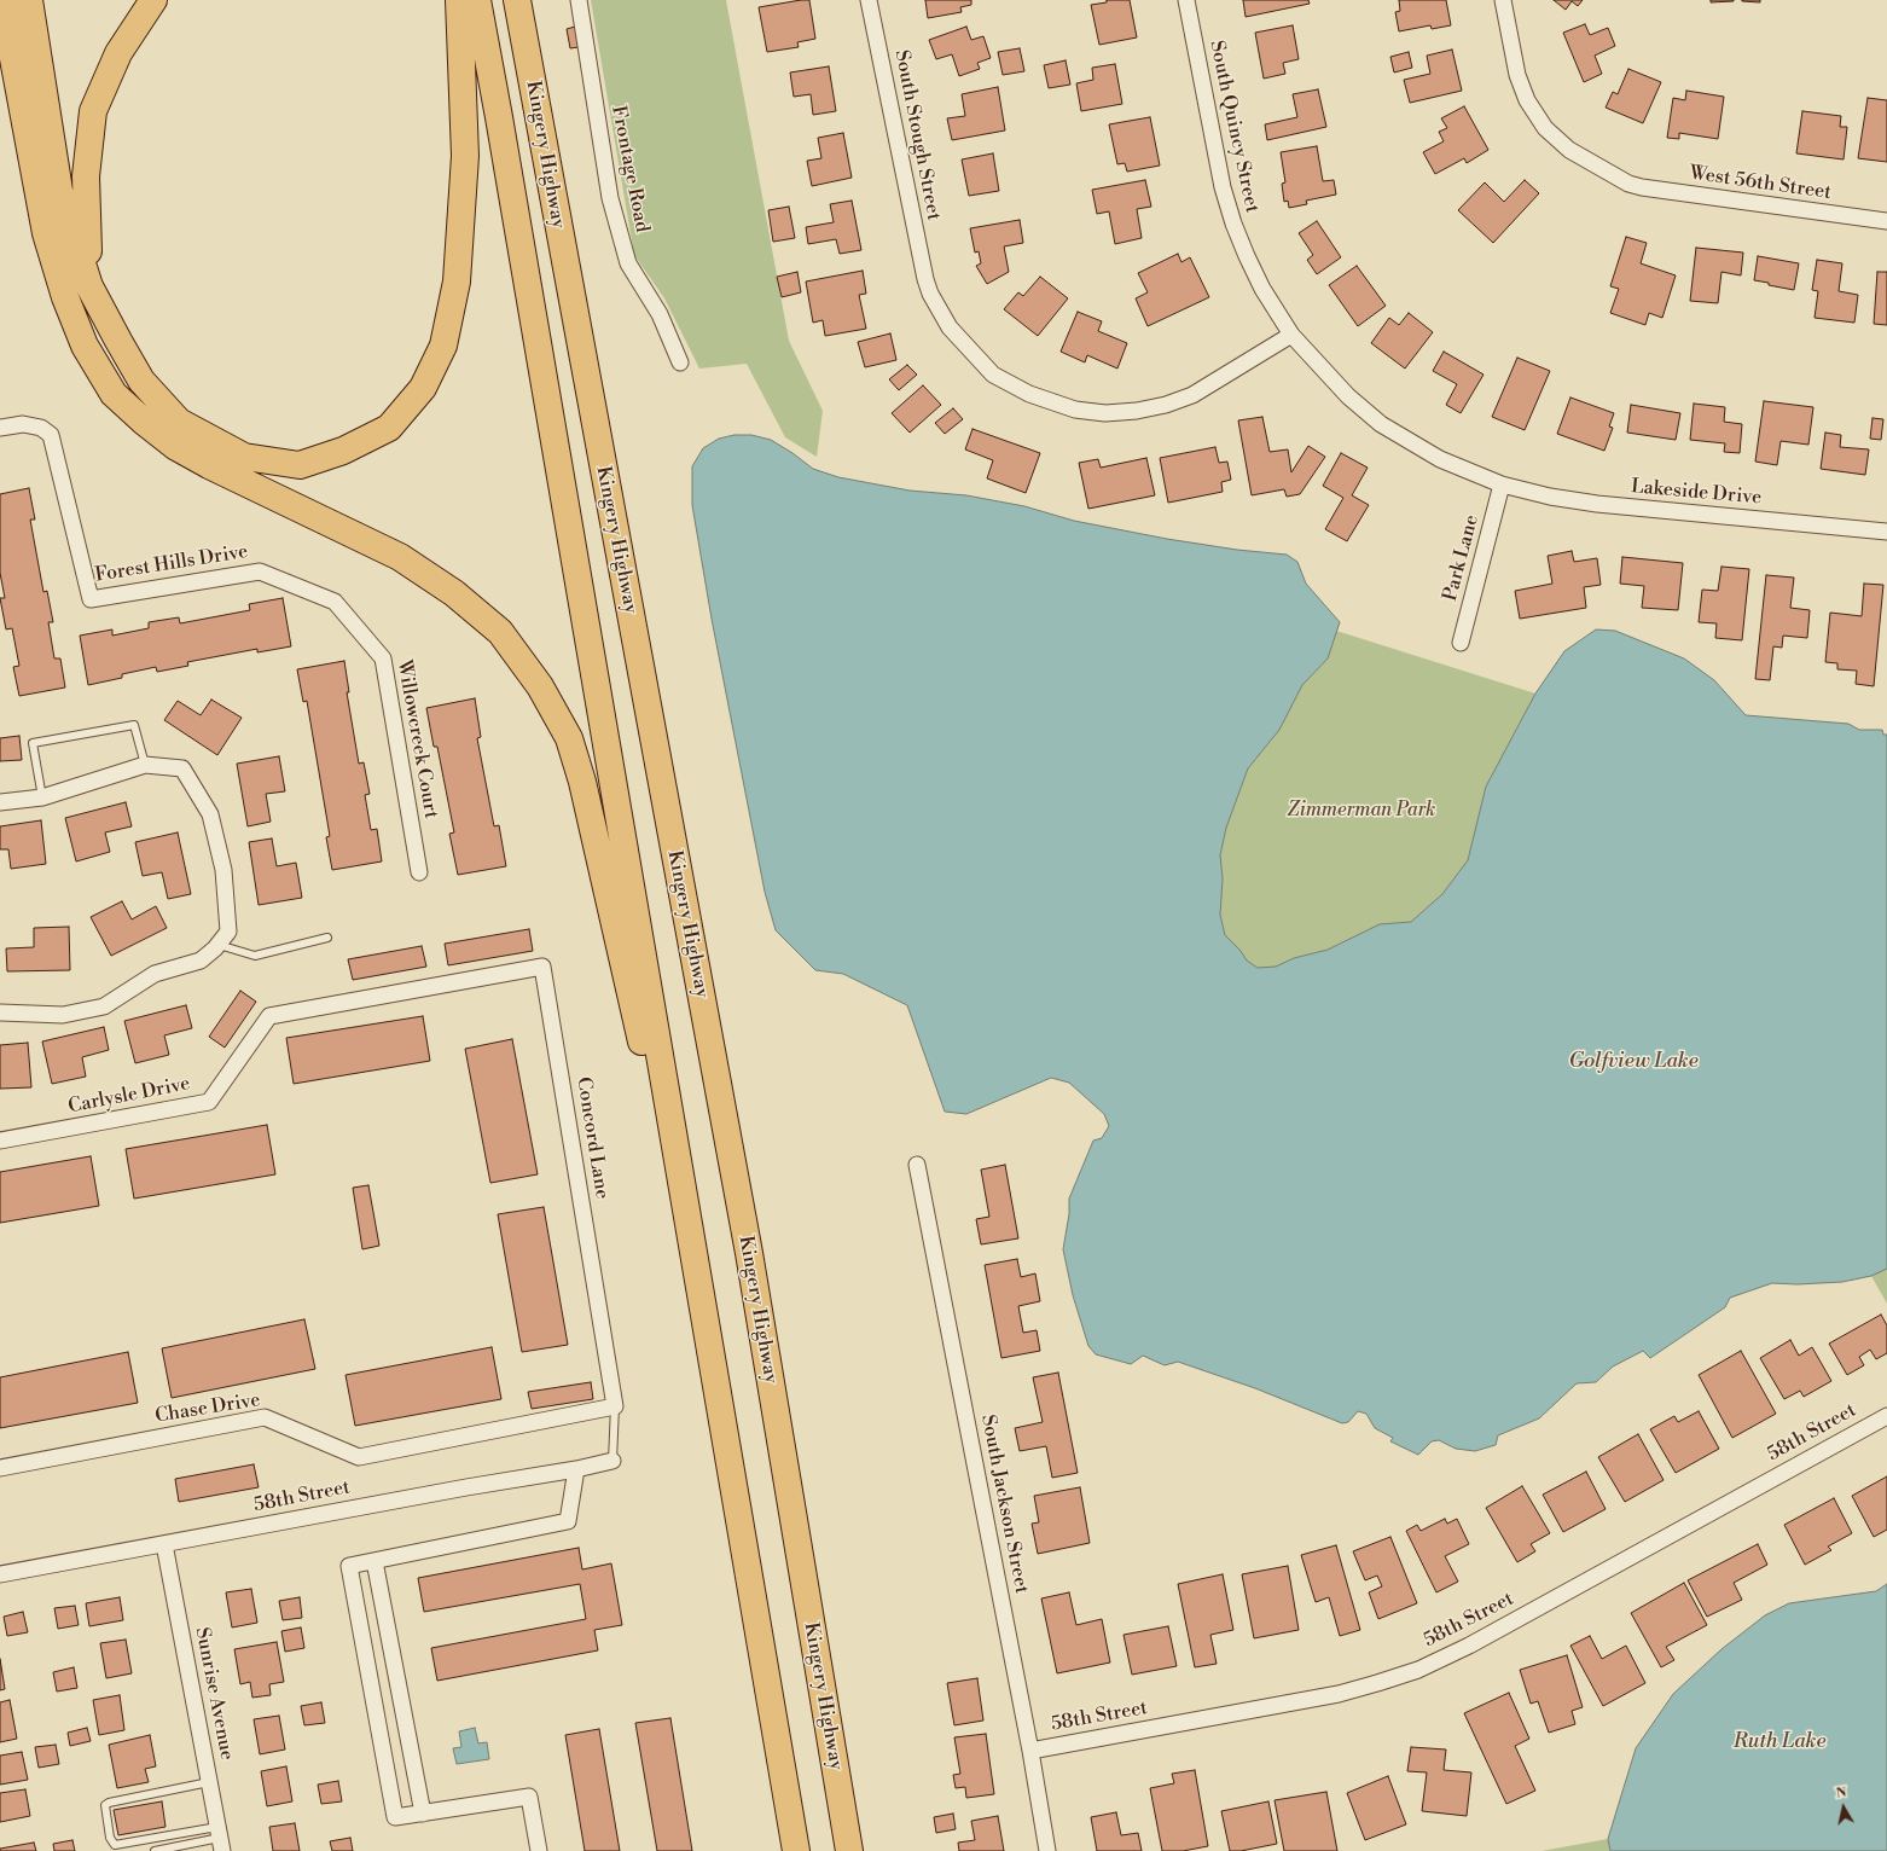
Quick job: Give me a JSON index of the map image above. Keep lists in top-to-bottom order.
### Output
{
  "streets": {
    "highway": ["Kingery Highway"],
    "street": [
      "South Quincy Street",
      "South Stough Street",
      "Frontage Road",
      "West 56th Street",
      "Lakeside Drive",
      "Park Lane",
      "Forest Hills Drive",
      "Willowcreek Court",
      "Carlysle Drive",
      "Concord Lane",
      "Chase Drive",
      "58th Street",
      "South Jackson Street",
      "Sunrise Avenue"
    ]
  },
  "crossings": [
    ["South Quincy Street", "South Stough Street"],
    ["South Quincy Street", "Lakeside Drive"],
    ["South Quincy Street", "Park Lane"],
    ["Lakeside Drive", "Park Lane"],
    ["Forest Hills Drive", "Willowcreek Court"],
    ["Carlysle Drive", "Concord Lane"],
    ["Concord Lane", "Chase Drive"],
    ["58th Street", "South Jackson Street"],
    ["58th Street", "Sunrise Avenue"]
  ],
  "water": ["Golfview Lake", "Ruth Lake"],
  "parks": ["Zimmerman Park"],
  "north": "top"
}
